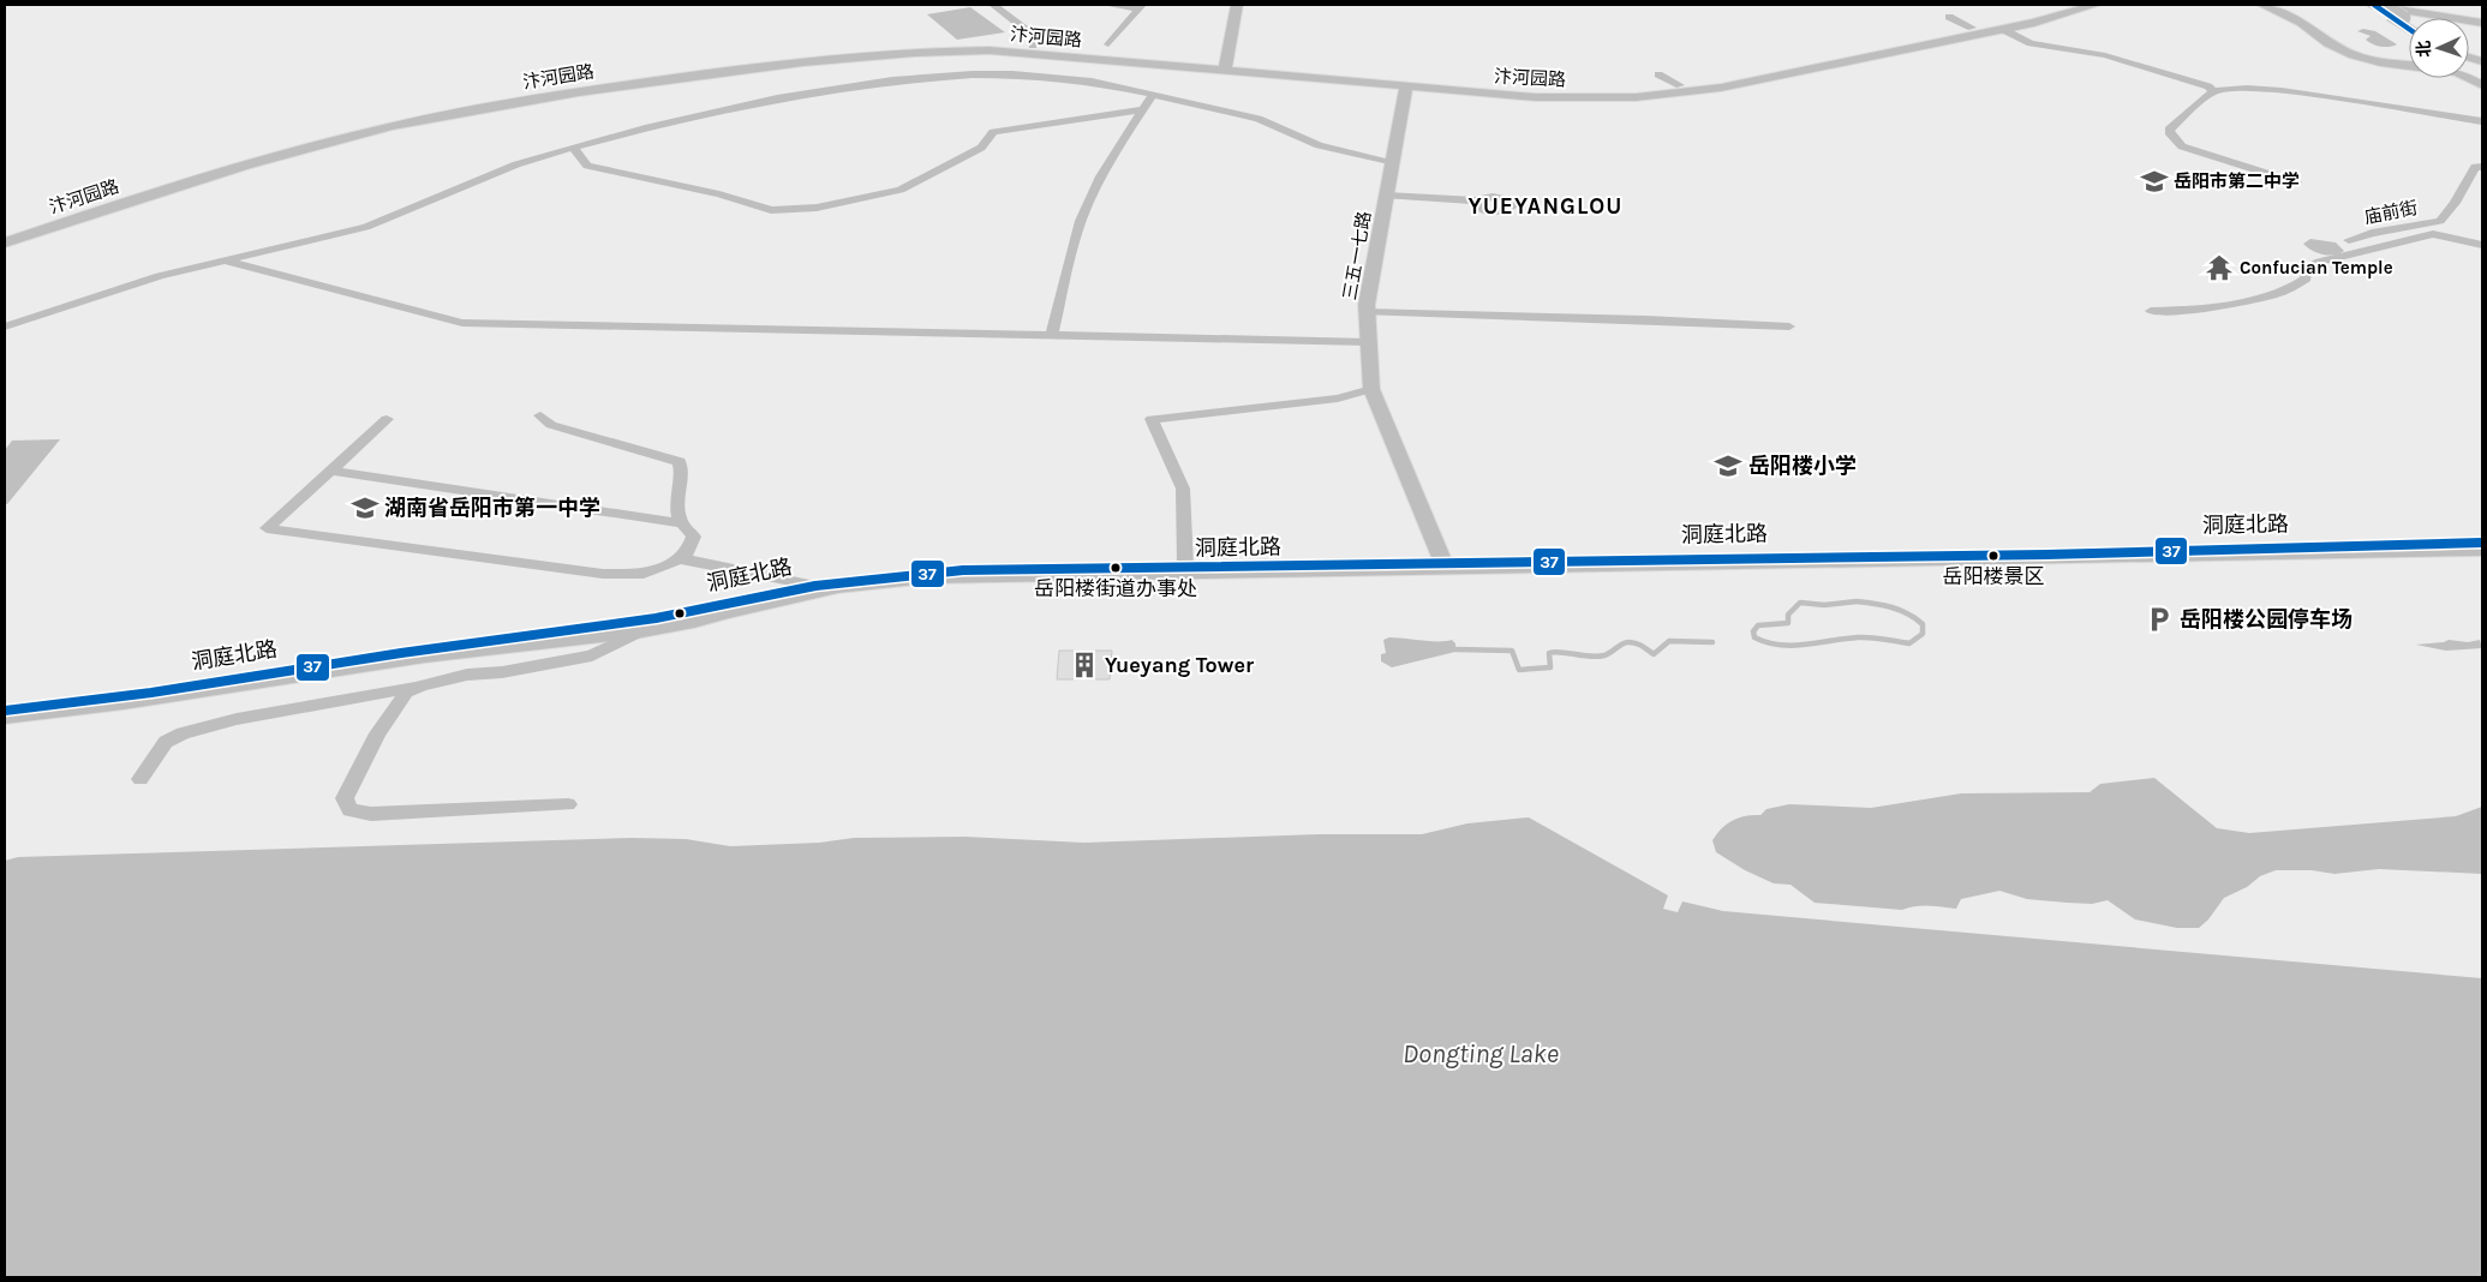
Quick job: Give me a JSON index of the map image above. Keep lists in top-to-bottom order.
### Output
{
  "streets": {
    "main road": ["汴河园路", "三五一七路", "洞庭北路"],
    "street": ["庙前街"]
  },
  "crossings": [
    ["汴河园路", "三五一七路"],
    ["三五一七路", "洞庭北路"]
  ],
  "districts": ["YUEYANGLOU"],
  "water": ["Dongting Lake"],
  "places": {
    "school or university": ["岳阳市第二中学", "岳阳楼小学", "湖南省岳阳市第一中学"],
    "temple": ["Confucian Temple"],
    "other": ["岳阳楼景区", "岳阳楼街道办事处"],
    "parking": ["岳阳楼公园停车场"],
    "building": ["Yueyang Tower"]
  },
  "lines": ["transit line 37"],
  "north": "left"
}
